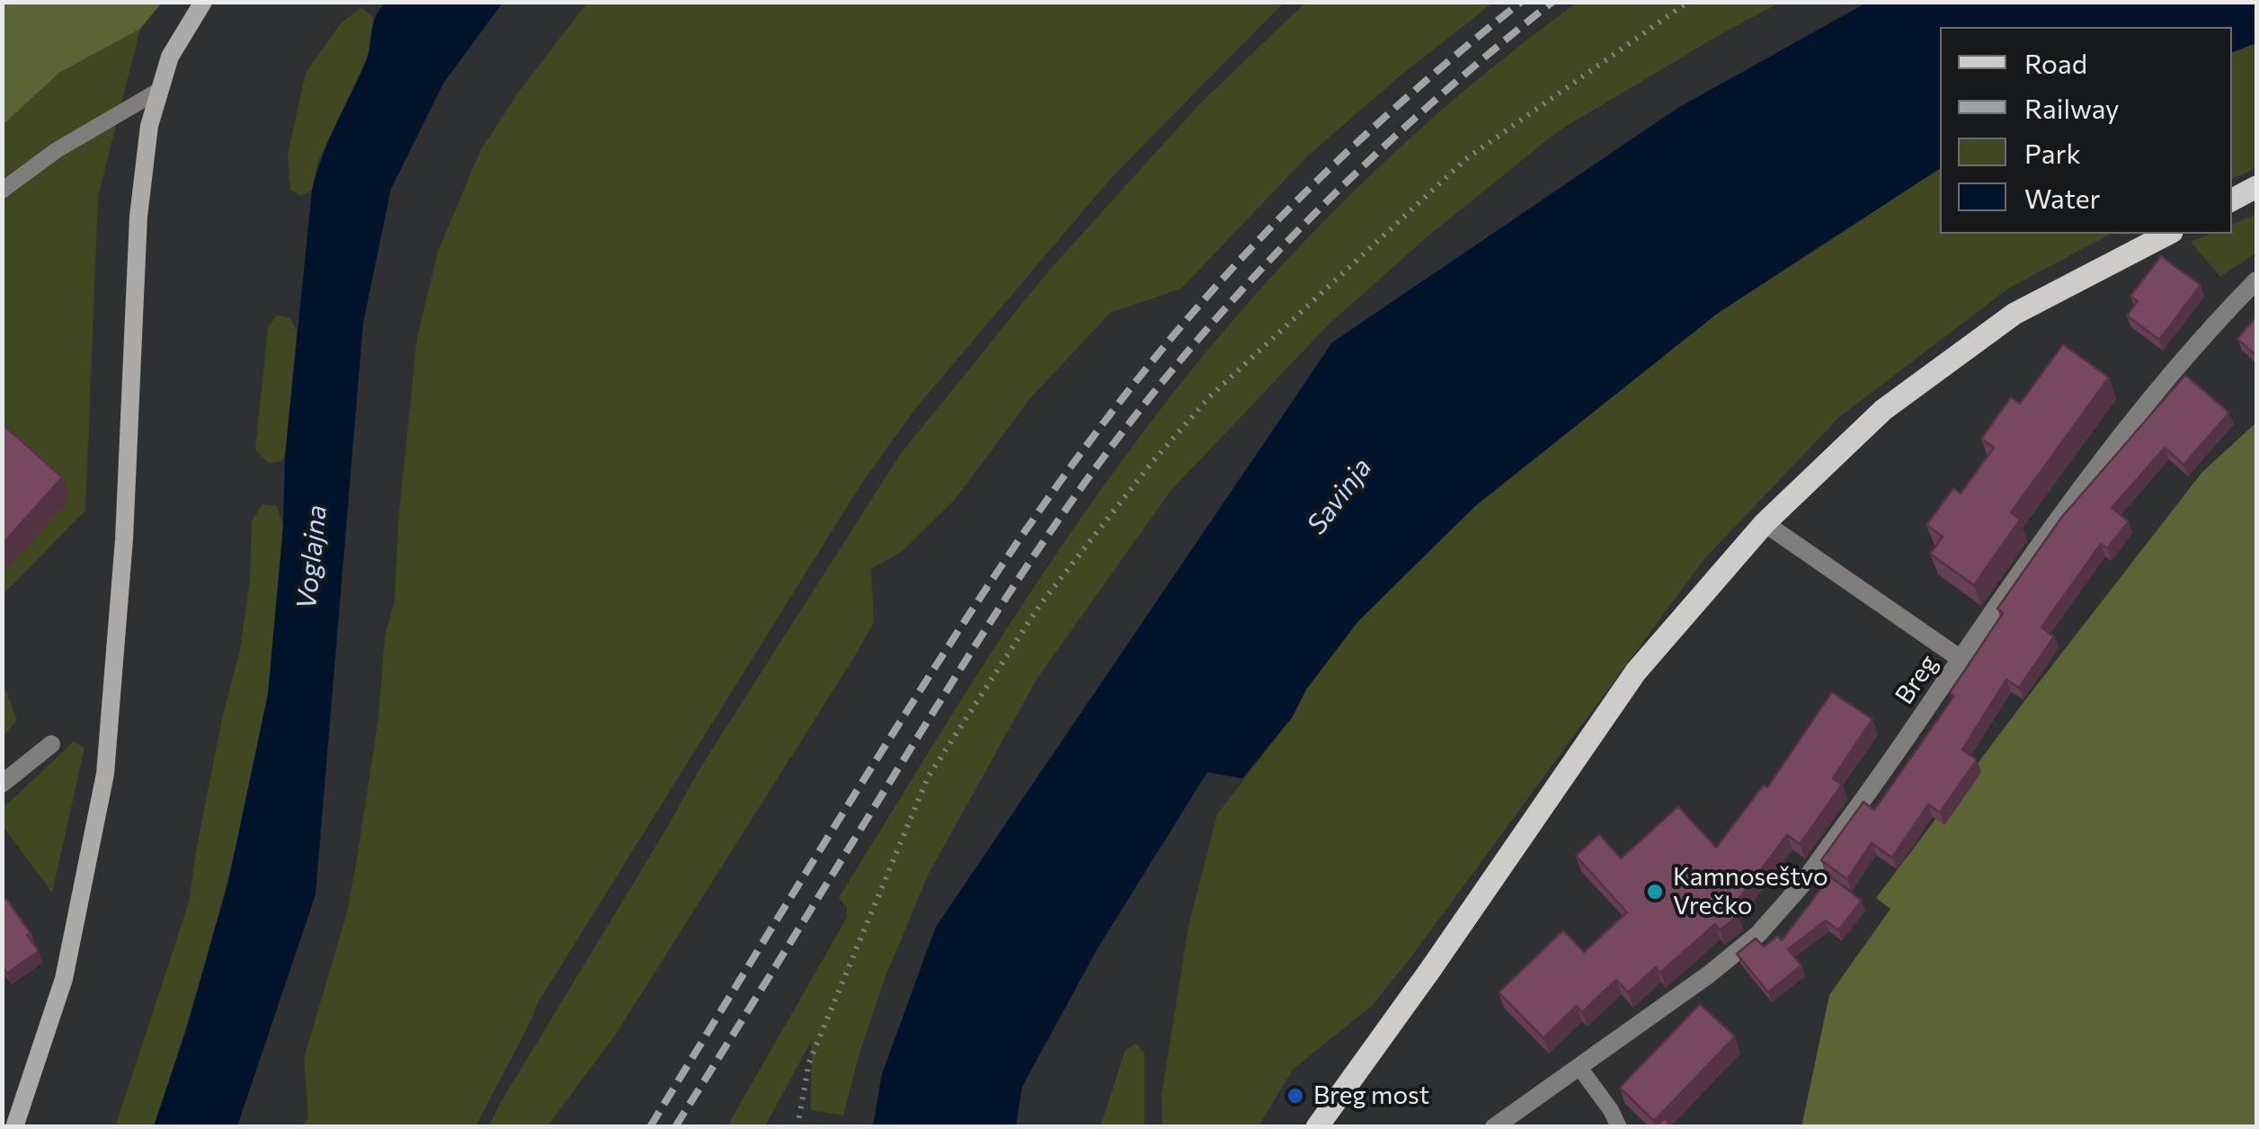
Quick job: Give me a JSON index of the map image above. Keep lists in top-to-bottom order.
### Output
{
  "streets": {
    "street": ["Breg"]
  },
  "water": ["Savinja", "Voglajna"],
  "places": ["Kamnoseštvo Vrečko", "Breg most"],
  "legend": [
    "Road",
    "Railway",
    "Park",
    "Water"
  ]
}
